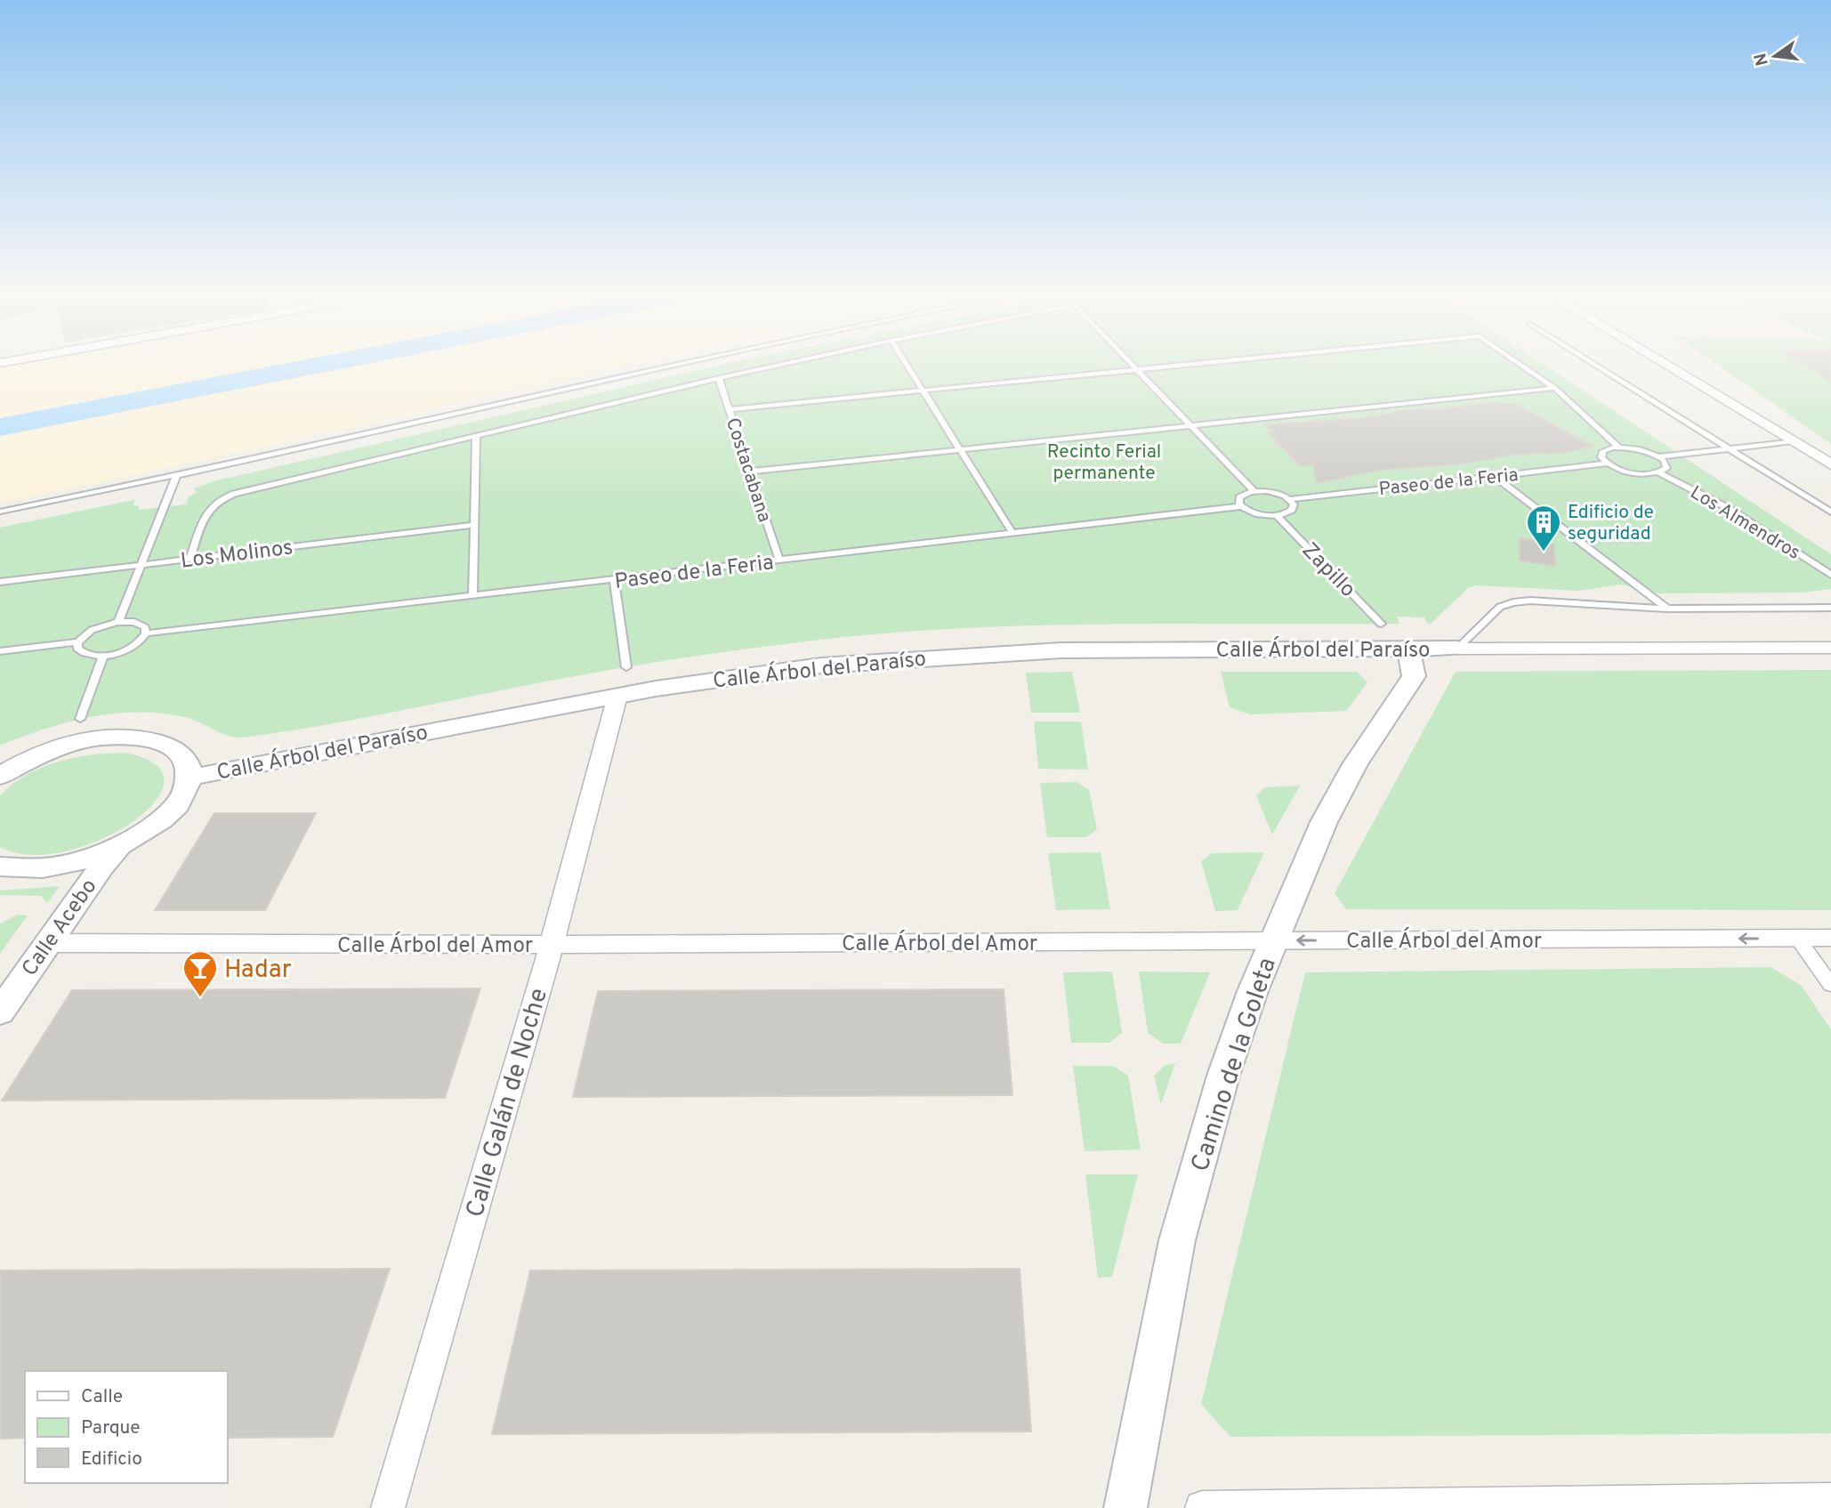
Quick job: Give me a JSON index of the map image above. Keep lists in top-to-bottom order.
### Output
{
  "streets": {
    "street": [
      "Calle Árbol del Paraíso",
      "Calle Acebo",
      "Calle Árbol del Amor",
      "Camino de la Goleta",
      "Calle Galán de Noche"
    ],
    "lane": [
      "Costacabana",
      "Paseo de la Feria",
      "Los Almendros",
      "Los Molinos",
      "Zapillo"
    ]
  },
  "crossings": [
    ["Costacabana", "Paseo de la Feria"],
    ["Calle Árbol del Paraíso", "Camino de la Goleta"],
    ["Calle Árbol del Paraíso", "Calle Galán de Noche"],
    ["Calle Acebo", "Calle Árbol del Amor"],
    ["Calle Árbol del Amor", "Camino de la Goleta"],
    ["Calle Árbol del Amor", "Calle Galán de Noche"]
  ],
  "parks": ["Recinto Ferial permanente"],
  "places": {
    "building": ["Edificio de seguridad"],
    "bar": ["Hadar"]
  },
  "legend": ["Calle", "Parque", "Edificio"],
  "north": "left"
}
